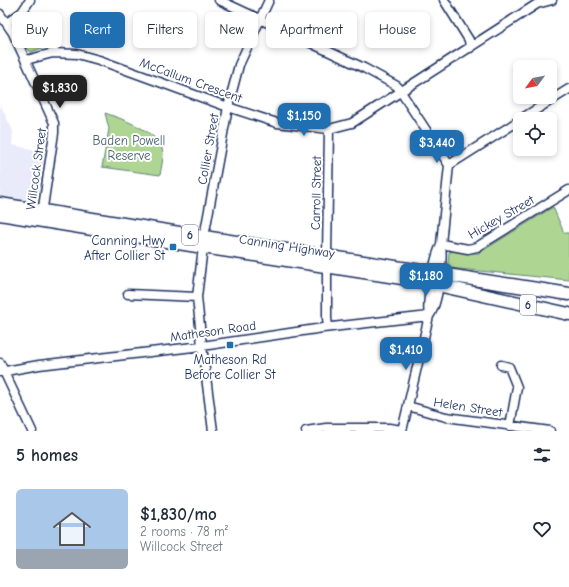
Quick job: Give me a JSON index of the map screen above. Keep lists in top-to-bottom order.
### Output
{
  "streets": {
    "highway": ["6", "Canning Highway"],
    "street": [
      "McCallum Crescent",
      "Collier Street",
      "Willcock Street",
      "Carroll Street",
      "Hickey Street",
      "Matheson Road",
      "Helen Street"
    ]
  },
  "crossings": [
    ["McCallum Crescent", "Collier Street"],
    ["McCallum Crescent", "Willcock Street"],
    ["McCallum Crescent", "Carroll Street"],
    ["Collier Street", "Canning Highway"],
    ["Collier Street", "Matheson Road"],
    ["Willcock Street", "Canning Highway"],
    ["Carroll Street", "Canning Highway"],
    ["Carroll Street", "Matheson Road"]
  ],
  "parks": ["Baden Powell Reserve"],
  "places": {
    "transit": ["Canning Hwy After Collier St", "Matheson Rd Before Collier St"]
  },
  "north": "bottom left",
  "page": {
    "chip": [
      "Buy",
      "Rent",
      "Filters",
      "New",
      "Apartment",
      "House"
    ],
    "price": [
      "$1,830",
      "$1,150",
      "$3,440",
      "$1,180",
      "$1,410"
    ],
    "heading": "5 homes",
    "list": [
      {
        "name": "$1,830/mo",
        "note": "2 rooms · 78 m² · Willcock Street"
      }
    ]
  }
}
